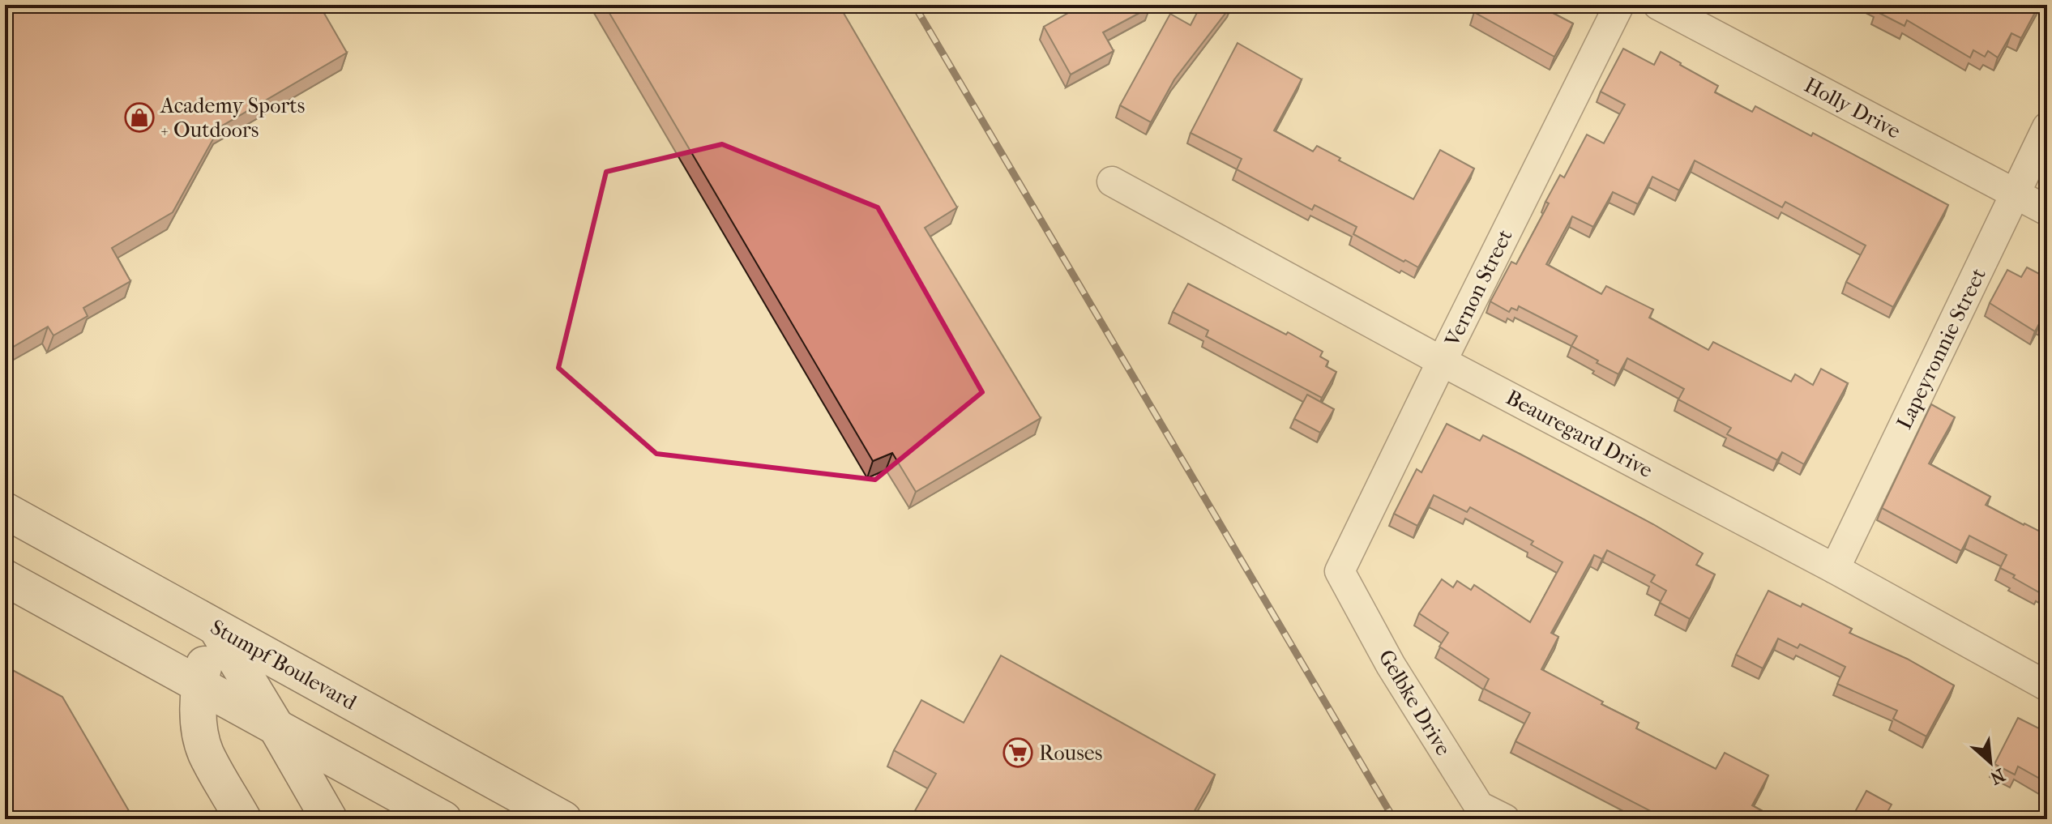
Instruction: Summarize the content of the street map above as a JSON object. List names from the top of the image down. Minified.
{"streets":{"main road":["Stumpf Boulevard"],"street":["Holly Drive","Vernon Street","Lapeyronnie Street","Beauregard Drive","Gelbke Drive"]},"crossings":[["Holly Drive","Lapeyronnie Street"],["Vernon Street","Beauregard Drive"],["Vernon Street","Gelbke Drive"],["Lapeyronnie Street","Beauregard Drive"]],"places":{"shop":["Academy Sports + Outdoors"],"supermarket":["Rouses"]},"north":"bottom right"}
